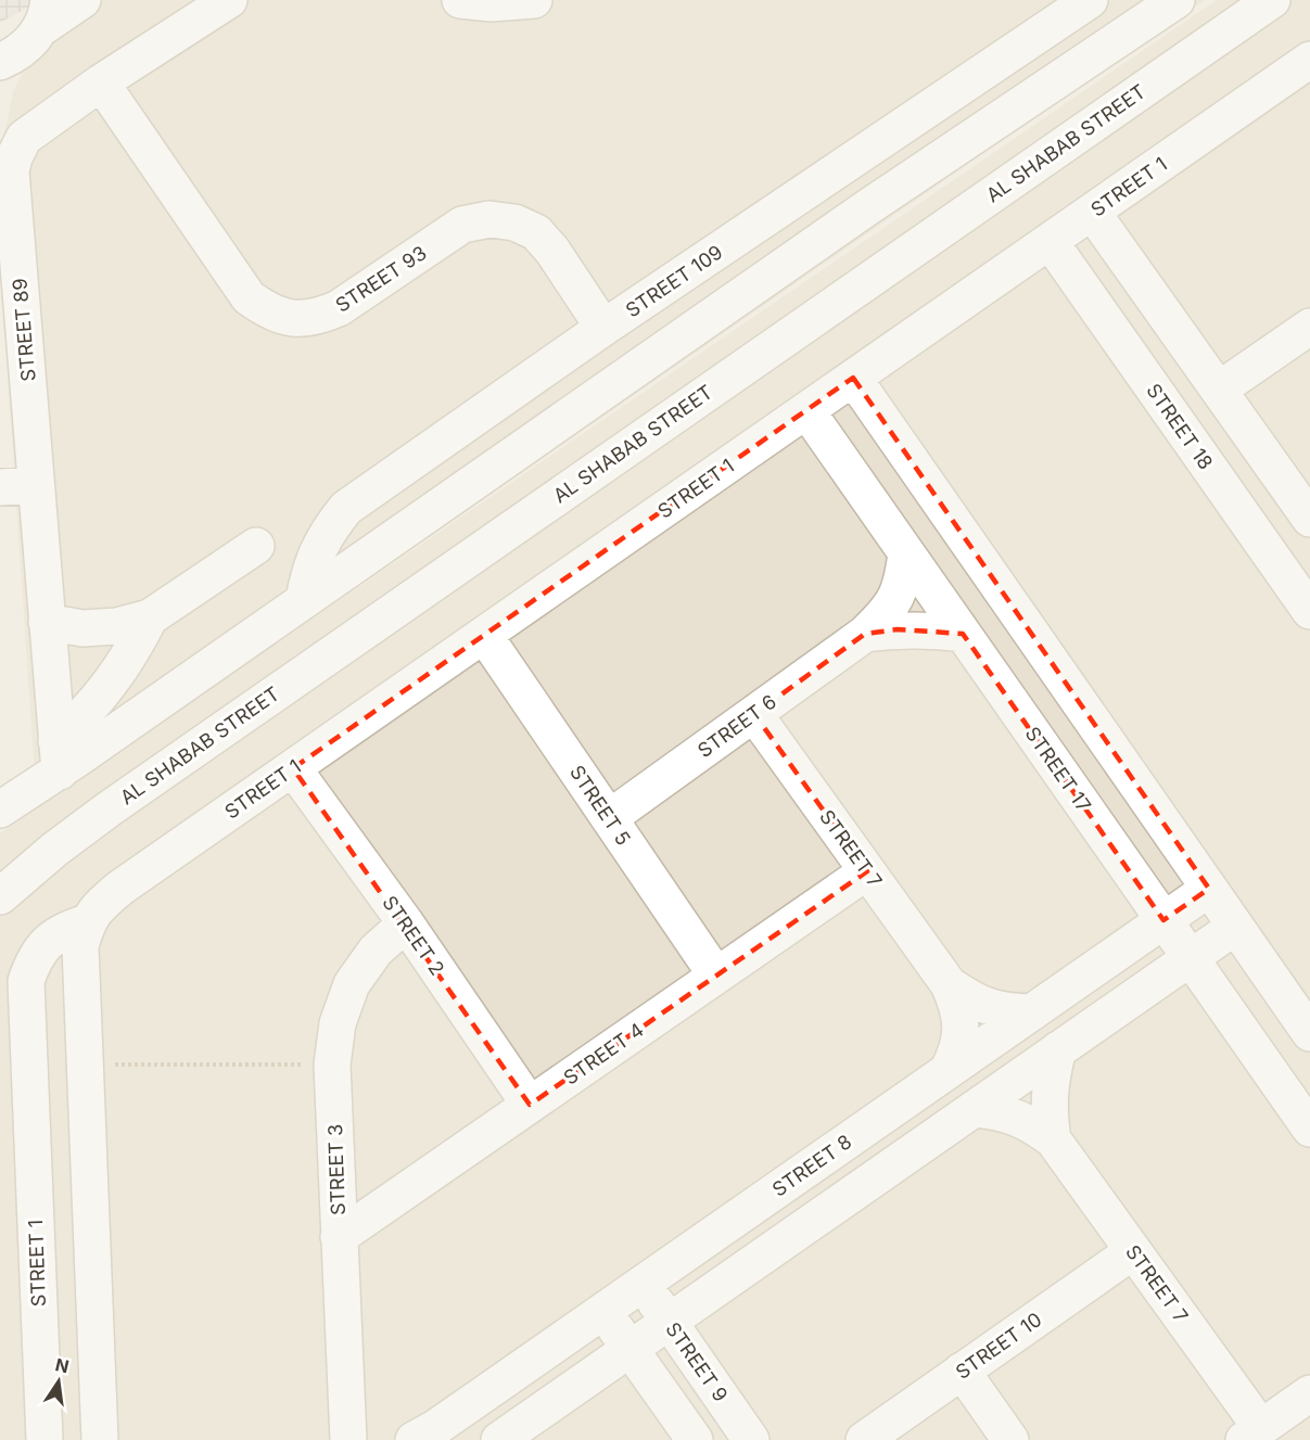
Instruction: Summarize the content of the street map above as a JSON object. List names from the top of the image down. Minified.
{"streets":{"street":["AL SHABAB STREET","STREET 1","STREET 93","STREET 109","STREET 89","STREET 18","STREET 6","STREET 17","STREET 5","STREET 7","STREET 2","STREET 4","STREET 8","STREET 3","STREET 10","STREET 9"]},"crossings":[["STREET 1","STREET 18"],["STREET 1","STREET 17"],["STREET 1","STREET 5"],["STREET 1","STREET 2"],["STREET 93","STREET 109"],["STREET 93","STREET 89"],["STREET 6","STREET 17"],["STREET 6","STREET 5"],["STREET 6","STREET 7"],["STREET 17","STREET 8"],["STREET 5","STREET 4"],["STREET 7","STREET 4"],["STREET 7","STREET 8"],["STREET 7","STREET 10"],["STREET 2","STREET 4"],["STREET 2","STREET 3"],["STREET 4","STREET 3"],["STREET 8","STREET 9"]],"north":"top"}
